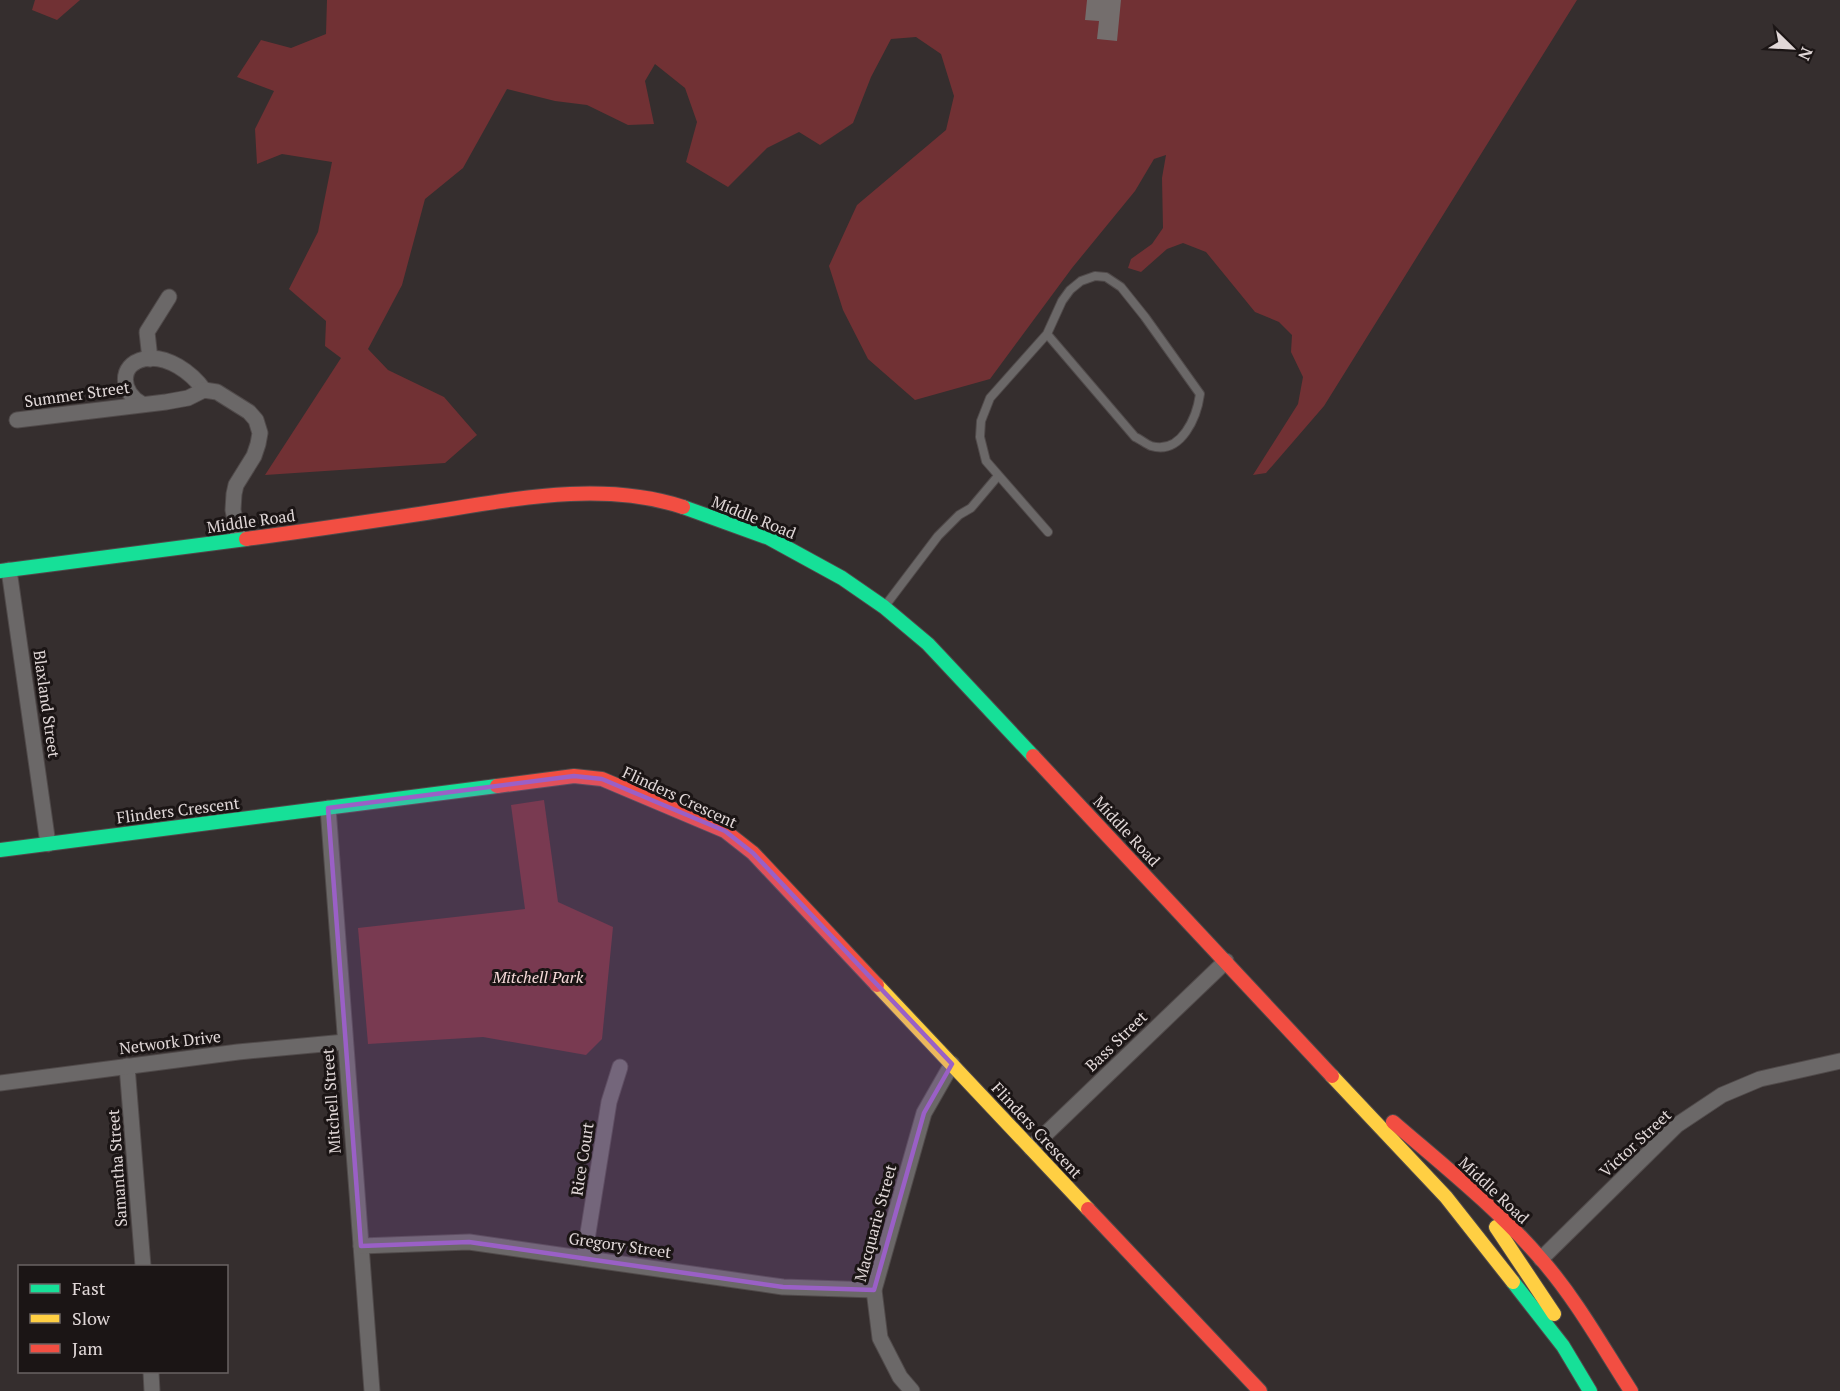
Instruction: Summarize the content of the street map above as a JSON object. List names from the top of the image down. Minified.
{"streets":{"main road":["Middle Road","Flinders Crescent"],"street":["Summer Street","Blaxland Street","Bass Street","Network Drive","Mitchell Street","Victor Street","Rice Court","Samantha Street","Macquarie Street","Gregory Street"]},"crossings":[["Middle Road","Blaxland Street"],["Middle Road","Bass Street"],["Middle Road","Victor Street"],["Blaxland Street","Flinders Crescent"],["Flinders Crescent","Bass Street"],["Flinders Crescent","Mitchell Street"],["Flinders Crescent","Macquarie Street"],["Network Drive","Mitchell Street"],["Network Drive","Samantha Street"],["Mitchell Street","Gregory Street"],["Rice Court","Gregory Street"],["Macquarie Street","Gregory Street"]],"parks":["Mitchell Park"],"legend":["Fast","Slow","Jam"],"north":"bottom right"}
